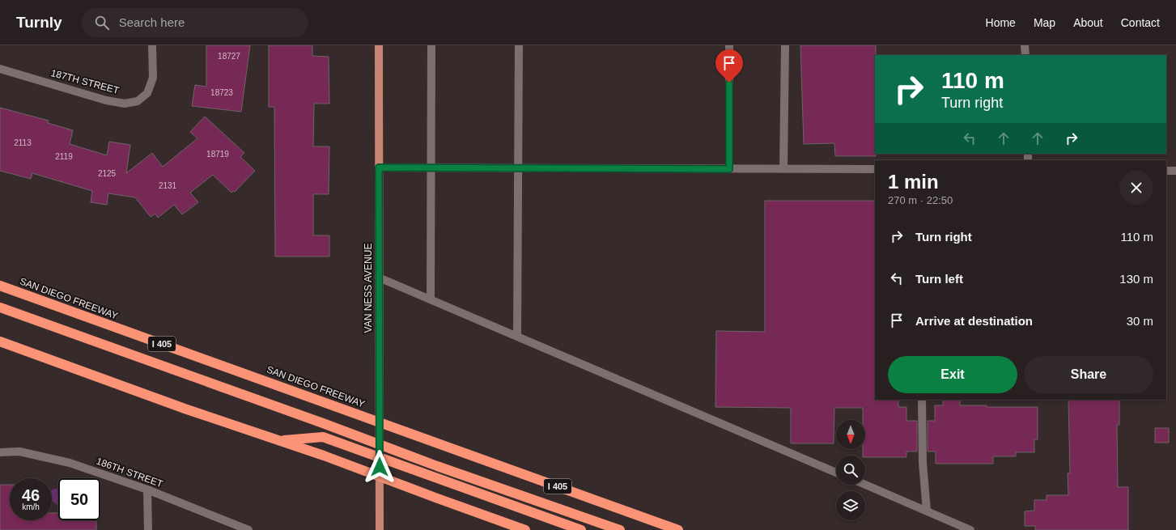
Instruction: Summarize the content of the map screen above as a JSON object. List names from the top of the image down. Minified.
{"streets":{"highway":["SAN DIEGO FREEWAY","I 405"],"main road":["VAN NESS AVENUE"],"street":["187TH STREET","186TH STREET"]},"house_numbers":["18727","18723","2113","18719","2119","2125","2131"],"north":"bottom","page":{"header":"Turnly","search":"Search here","nav":["Home","Map","About","Contact"],"turn":["110 m","Turn right"],"heading":["1 min","270 m · 22:50"],"list":[{"name":"Turn right","value":"110 m"},{"name":"Turn left","value":"130 m"},{"name":"Arrive at destination","value":"30 m"}],"buttons":["Exit","Share"],"speed":"46 km/h","limit":"50"}}
